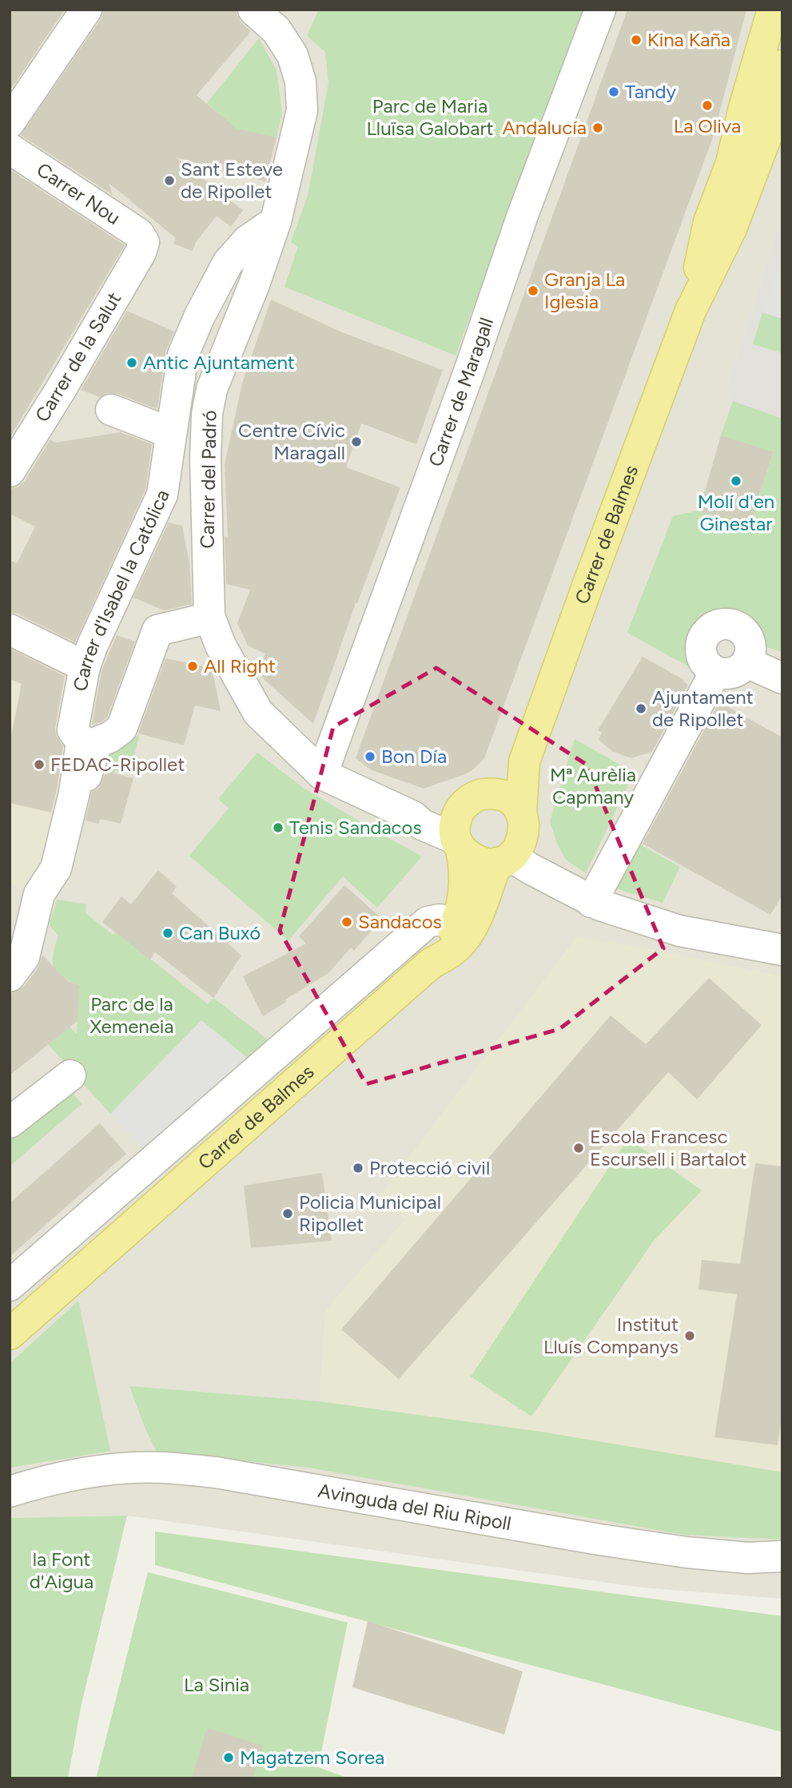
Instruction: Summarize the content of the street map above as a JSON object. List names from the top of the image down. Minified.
{"streets":{"main road":["Carrer de Balmes"],"street":["Carrer Nou","Carrer de la Salut","Carrer de Maragall","Carrer del Padró","Carrer d'Isabel la Católica","Avinguda del Riu Ripoll"]},"crossings":[["Carrer Nou","Carrer de la Salut"],["Carrer de Maragall","Carrer del Padró"],["Carrer del Padró","Carrer de Balmes"],["Carrer del Padró","Carrer d'Isabel la Católica"]],"parks":["Parc de Maria Lluïsa Galobart","Mª Aurèlia Capmany","Parc de la Xemeneia","la Font d'Aigua","La Sinia"],"places":["Kina Kaña","Tandy","La Oliva","Andalucía","Sant Esteve de Ripollet","Granja La Iglesia","Antic Ajuntament","Centre Cívic Maragall","Molí d'en Ginestar","All Right","Ajuntament de Ripollet","Bon Día","FEDAC-Ripollet","Tenis Sandacos","Sandacos","Can Buxó","Escola Francesc Escursell i Bartalot","Protecció civil","Policia Municipal Ripollet","Institut Lluís Companys","Magatzem Sorea"]}
